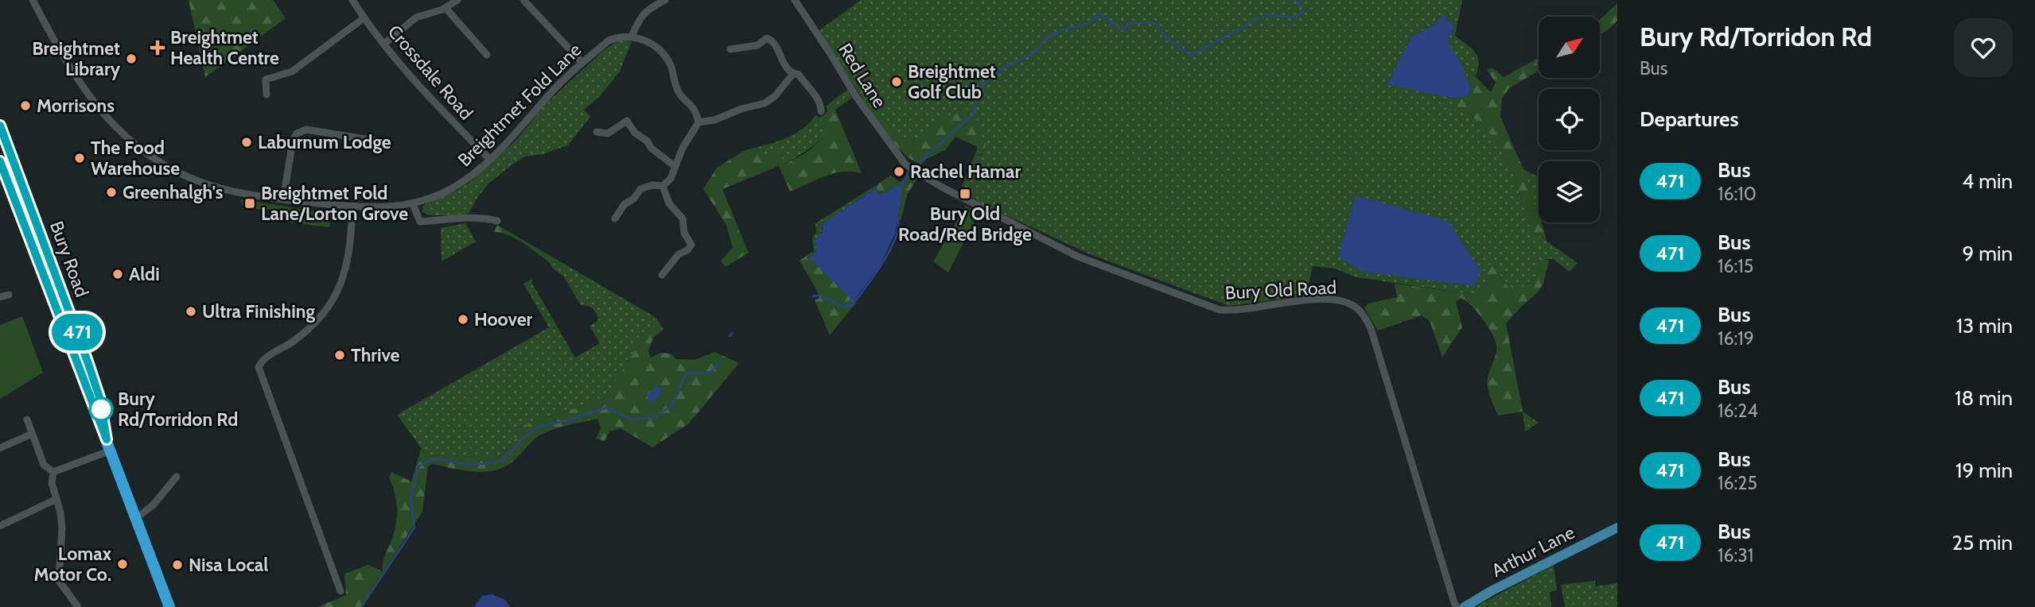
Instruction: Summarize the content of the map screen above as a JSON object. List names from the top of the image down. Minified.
{"streets":{"highway":["Bury Road"],"main road":["Arthur Lane"],"street":["Crossdale Road","Red Lane","Breightmet Fold Lane","Bury Old Road"]},"crossings":[["Crossdale Road","Breightmet Fold Lane"],["Red Lane","Bury Old Road"]],"places":{"health":["Breightmet Health Centre"],"other":["Breightmet Library","Breightmet Golf Club","Morrisons","Laburnum Lodge","The Food Warehouse","Rachel Hamar","Greenhalgh's","Aldi","Ultra Finishing","Hoover","Thrive","Bury Rd/Torridon Rd","Lomax Motor Co.","Nisa Local"],"transit":["Bury Old Road/Red Bridge","Breightmet Fold Lane/Lorton Grove"]},"lines":["bus line 471"],"north":"top right","page":{"on_map":"471","heading":[["Bury Rd/Torridon Rd","Bus"],"Departures"],"list":[{"mark":"471","name":"Bus","note":"16:10","value":"4 min"},{"mark":"471","name":"Bus","note":"16:15","value":"9 min"},{"mark":"471","name":"Bus","note":"16:19","value":"13 min"},{"mark":"471","name":"Bus","note":"16:24","value":"18 min"},{"mark":"471","name":"Bus","note":"16:25","value":"19 min"},{"mark":"471","name":"Bus","note":"16:31","value":"25 min"}]}}
